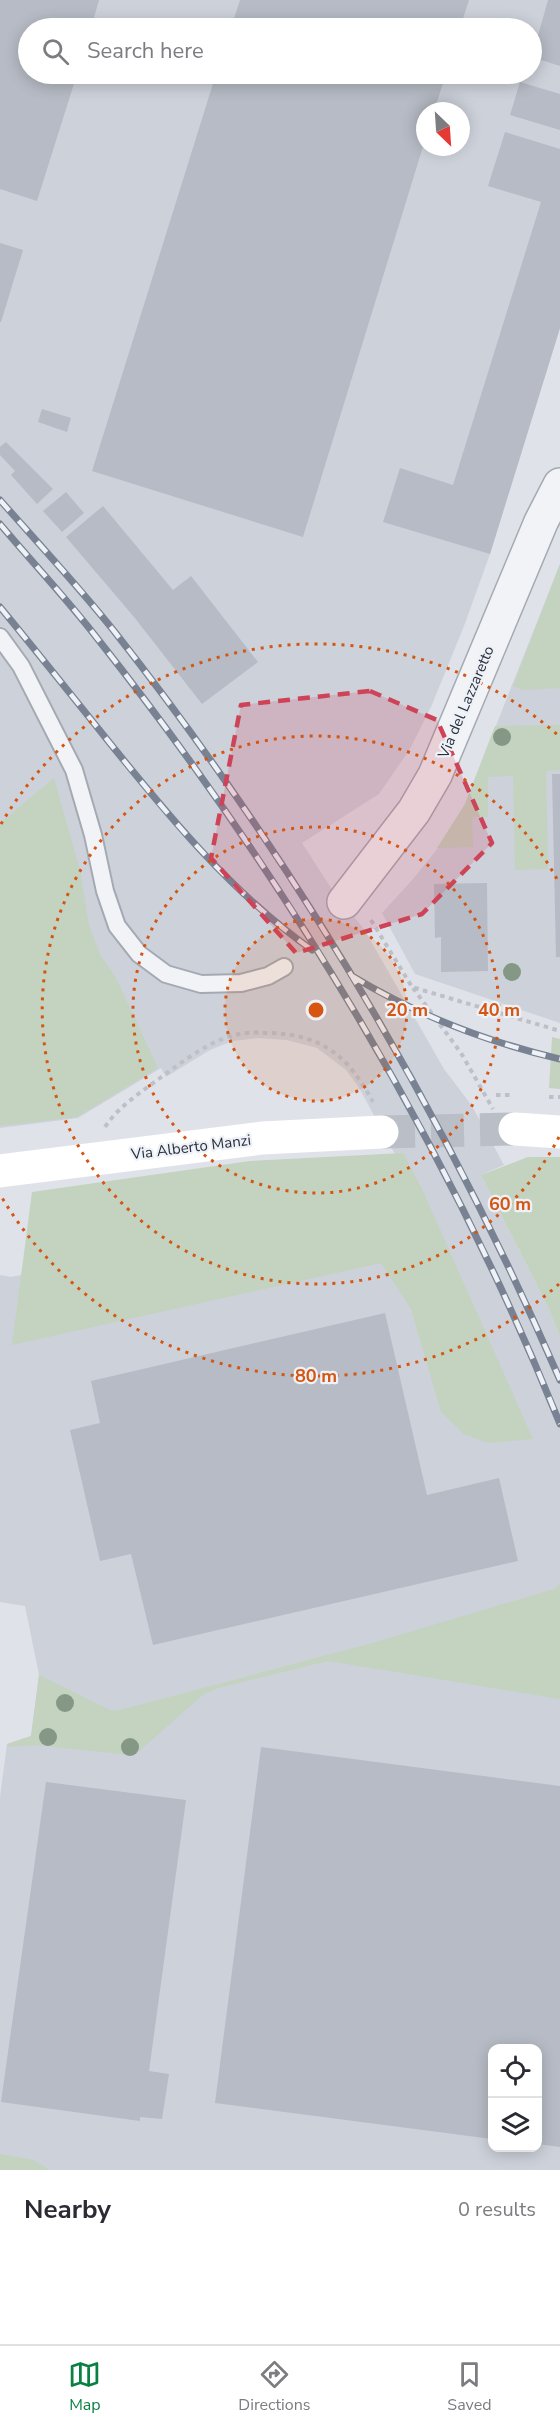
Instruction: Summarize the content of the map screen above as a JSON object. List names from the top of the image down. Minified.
{"streets":{"main road":["Via Alberto Manzi"],"street":["Via del Lazzaretto"]},"north":"bottom right","page":{"search":"Search here","heading":["Nearby","0 results"],"nav":["Map","Directions","Saved"]},"rings":["20 m","40 m","60 m","80 m"]}
